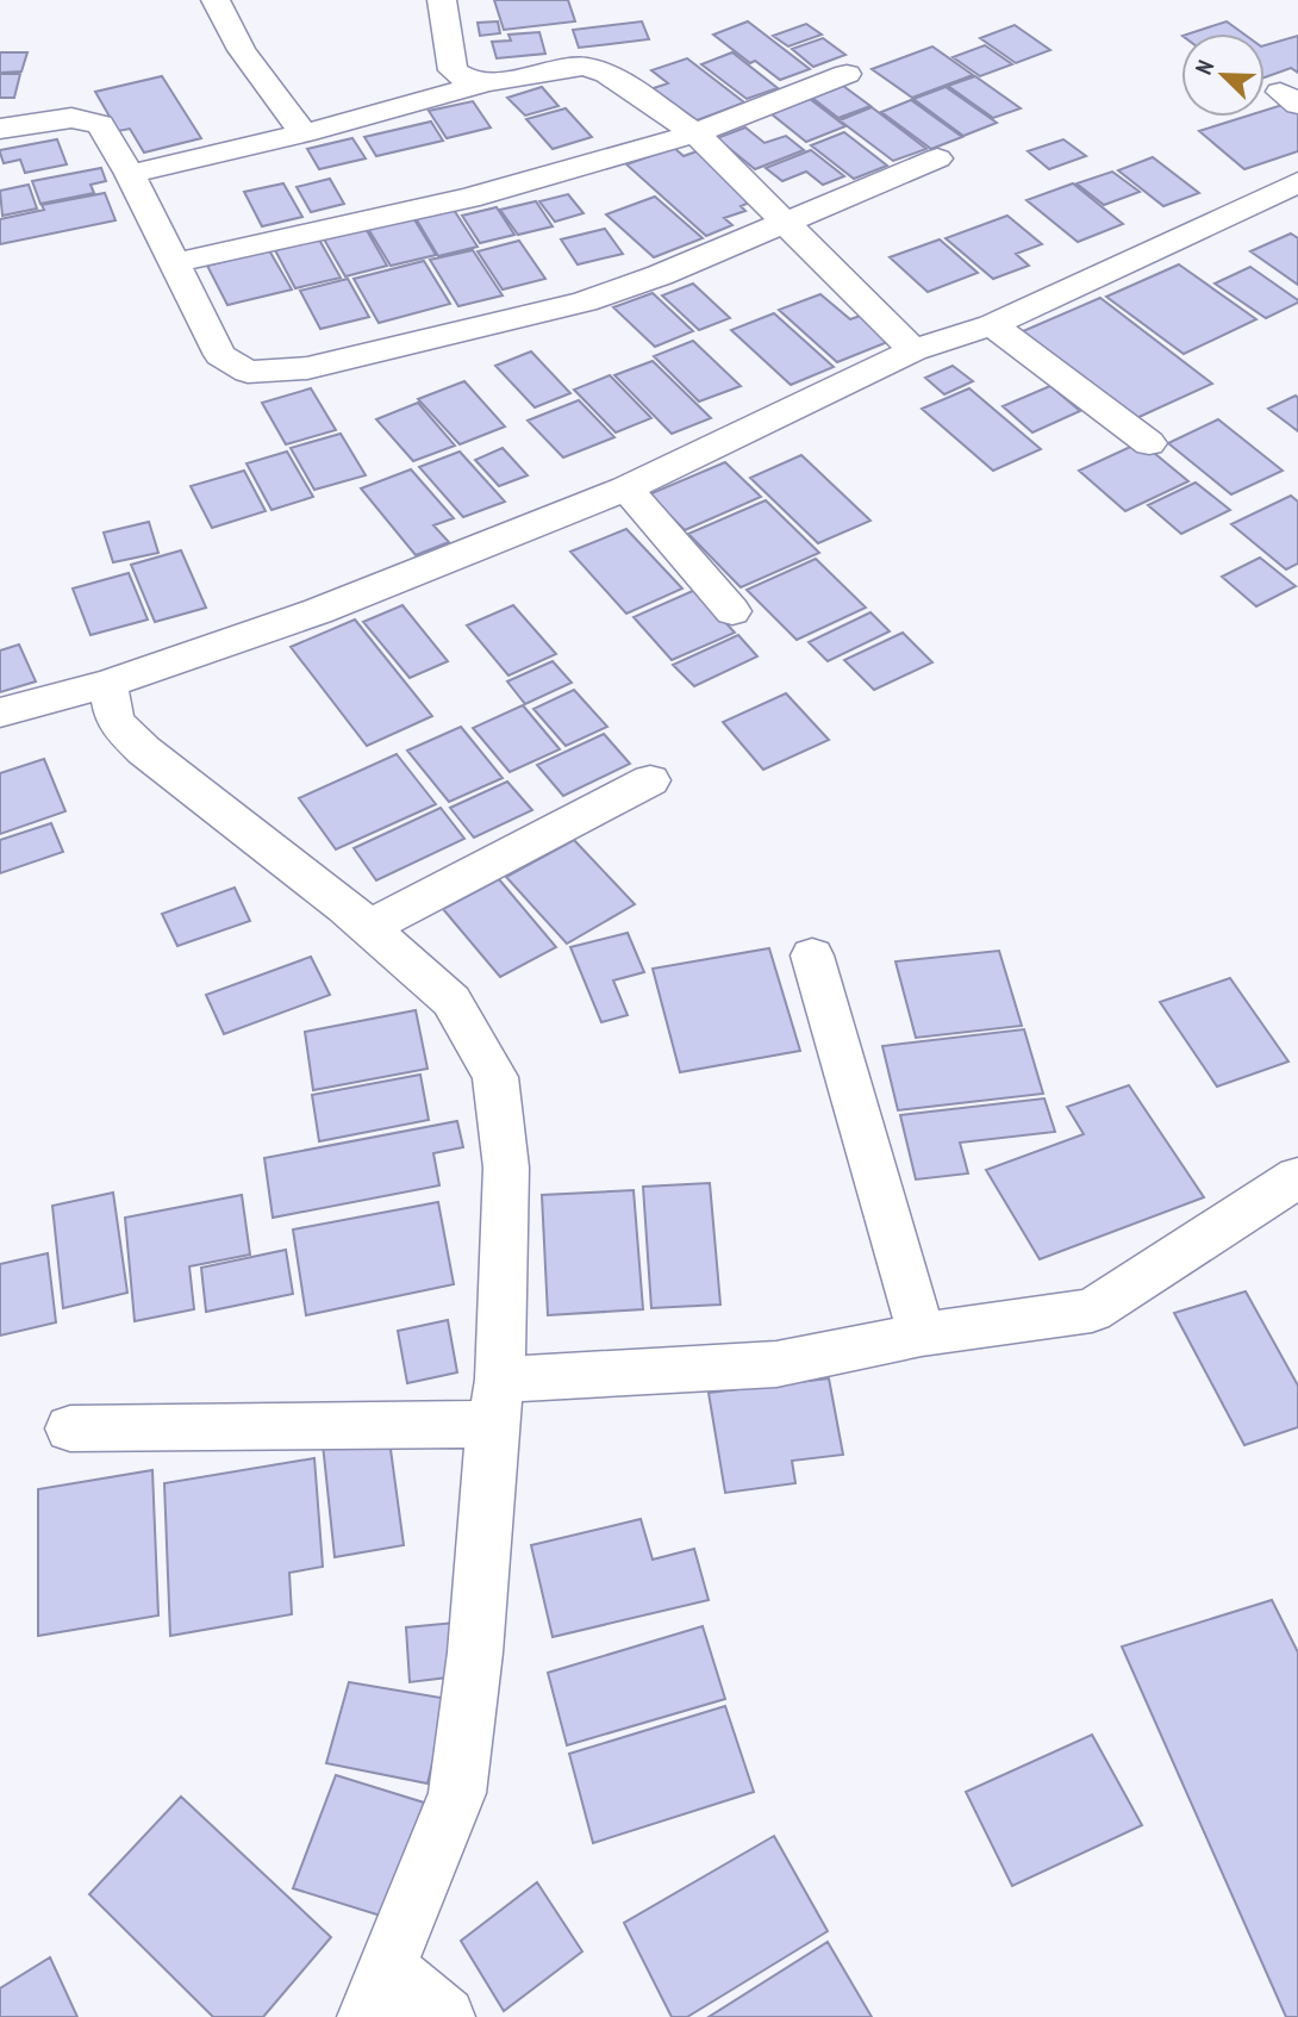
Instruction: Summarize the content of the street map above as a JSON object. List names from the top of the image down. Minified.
{"north":"top left"}
